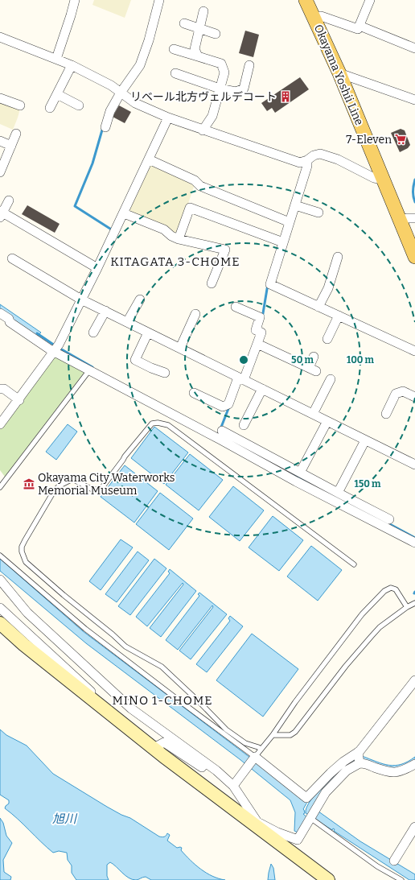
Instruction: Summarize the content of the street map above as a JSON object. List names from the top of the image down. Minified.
{"streets":{"main road":["Okayama Yoshii Line"]},"districts":["KITAGATA 3-CHOME","MINO 1-CHOME"],"water":["旭川"],"places":{"building":["リベール北方ヴェルデコート"],"supermarket":["7-Eleven"],"museum":["Okayama City Waterworks Memorial Museum"]},"rings":["50 m","100 m","150 m"]}
